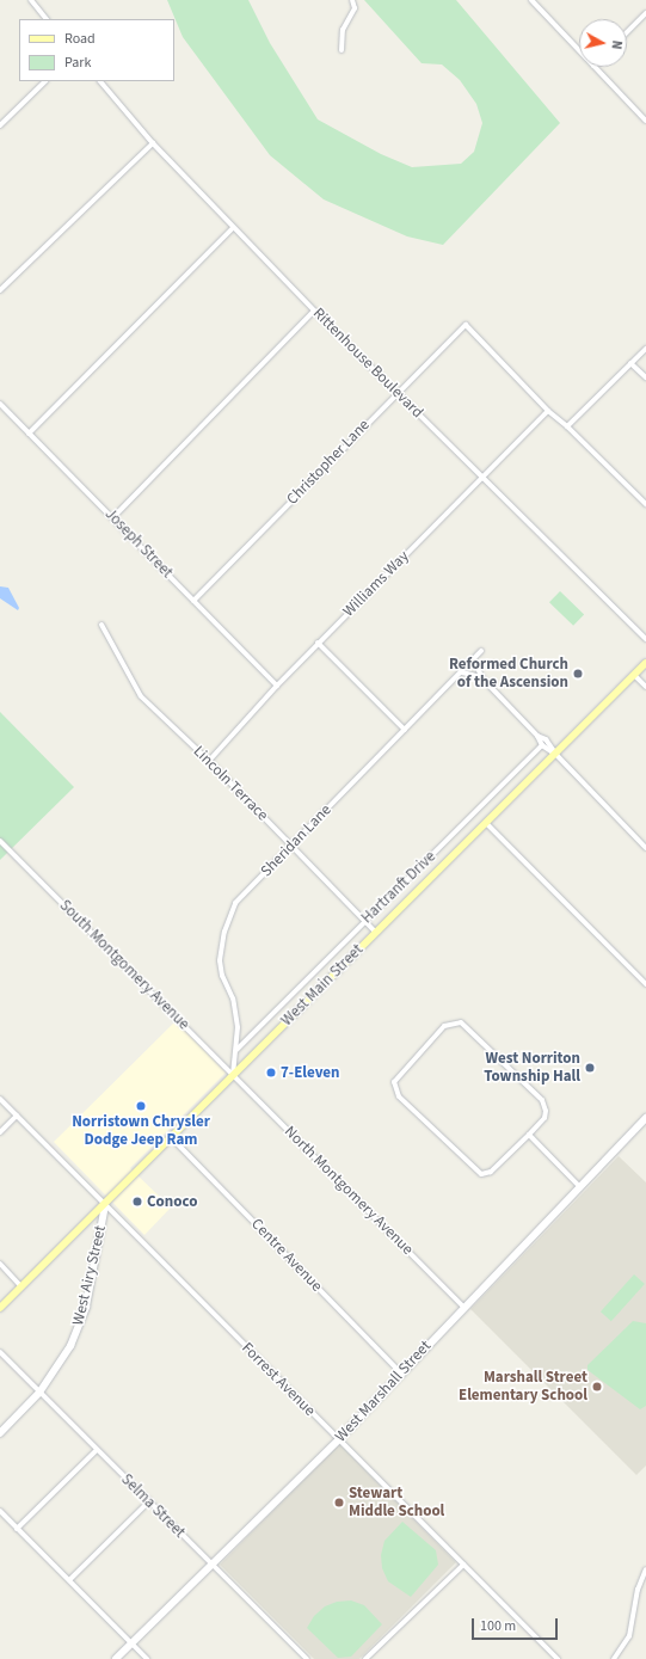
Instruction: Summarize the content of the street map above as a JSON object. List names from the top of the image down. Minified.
{"streets":{"main road":["West Main Street"],"street":["Rittenhouse Boulevard","Christopher Lane","Joseph Street","Williams Way","Lincoln Terrace","Sheridan Lane","Hartranft Drive","South Montgomery Avenue","North Montgomery Avenue","Centre Avenue","West Airy Street","Forrest Avenue","West Marshall Street","Selma Street"]},"crossings":[["Rittenhouse Boulevard","Christopher Lane"],["Rittenhouse Boulevard","Williams Way"],["Christopher Lane","Joseph Street"],["Christopher Lane","Williams Way"],["Joseph Street","Williams Way"],["Williams Way","Lincoln Terrace"],["Lincoln Terrace","Sheridan Lane"],["Lincoln Terrace","Hartranft Drive"],["Lincoln Terrace","West Main Street"],["Sheridan Lane","Hartranft Drive"],["Sheridan Lane","South Montgomery Avenue"],["Sheridan Lane","West Main Street"],["Sheridan Lane","North Montgomery Avenue"],["South Montgomery Avenue","West Main Street"],["South Montgomery Avenue","North Montgomery Avenue"],["West Main Street","North Montgomery Avenue"],["West Main Street","Centre Avenue"],["West Main Street","West Airy Street"],["West Main Street","Forrest Avenue"],["North Montgomery Avenue","West Marshall Street"],["Centre Avenue","West Marshall Street"],["West Airy Street","Forrest Avenue"],["West Airy Street","Selma Street"],["Forrest Avenue","West Marshall Street"],["West Marshall Street","Selma Street"]],"places":["Reformed Church of the Ascension","West Norriton Township Hall","7-Eleven","Norristown Chrysler Dodge Jeep Ram","Conoco","Marshall Street Elementary School","Stewart Middle School"],"legend":["Road","Park"],"scale_bar":"100 m","north":"right"}
